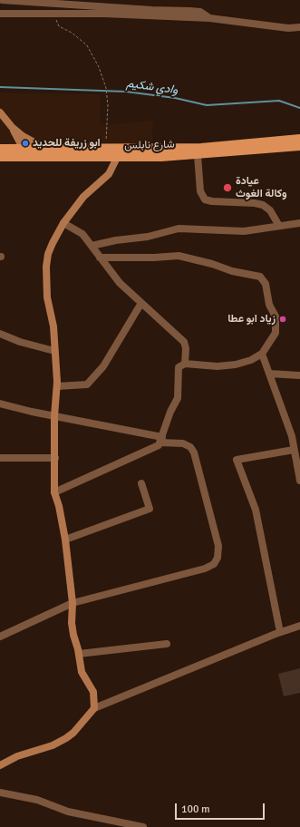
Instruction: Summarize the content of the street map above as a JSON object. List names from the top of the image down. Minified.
{"streets":{"main road":["شارع نابلس"]},"water":["وادي شكيم"],"places":["ابو زريفة للحديد","عيادة وكالة الغوث","زياد ابو عطا"],"scale_bar":"100 m"}
